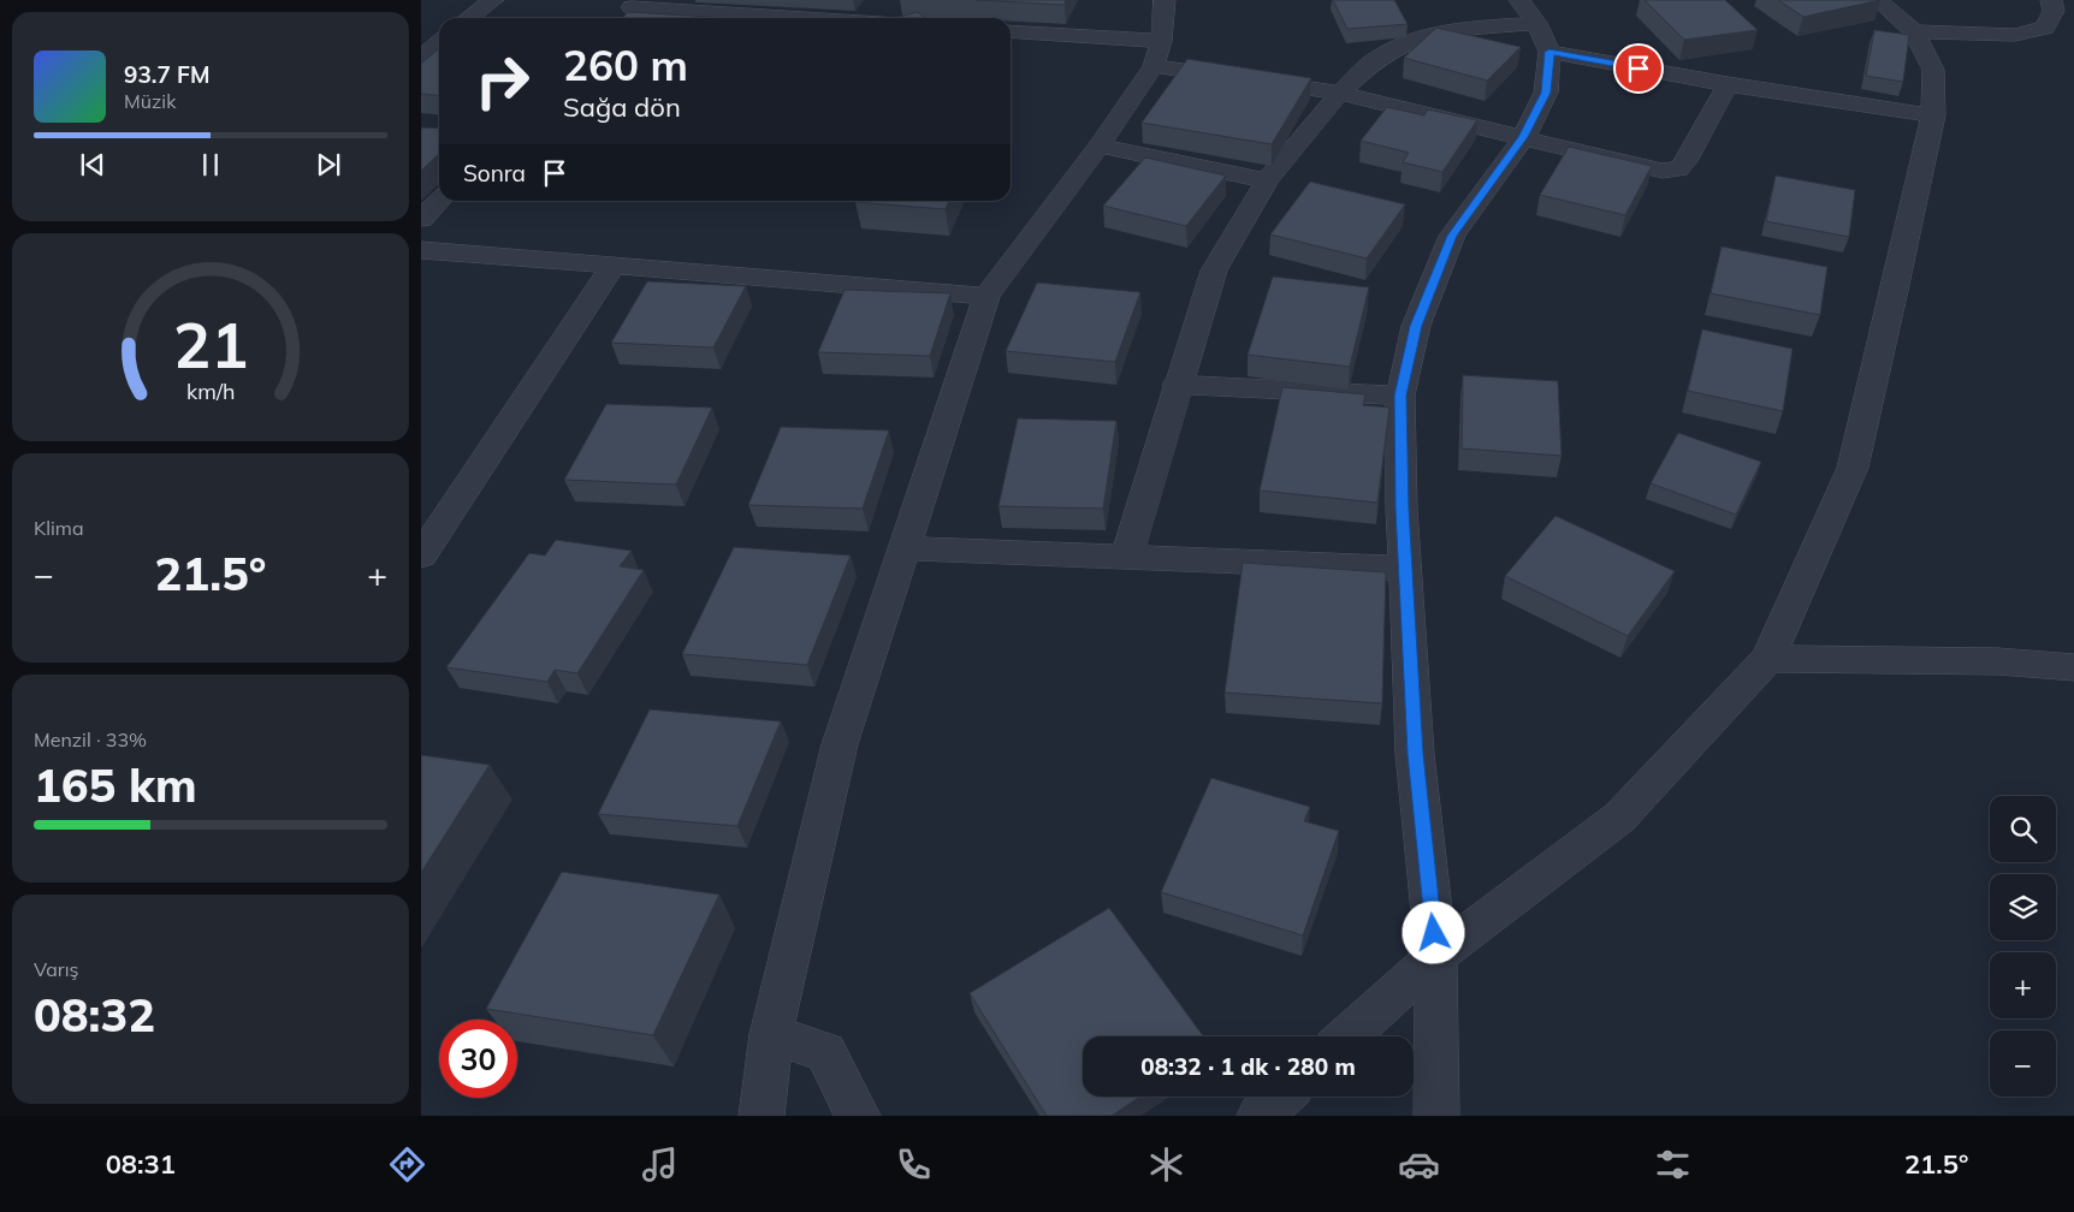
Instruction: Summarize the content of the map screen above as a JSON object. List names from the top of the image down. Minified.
{"page":{"turn":["260 m","Sağa dön"],"song":["93.7 FM","Müzik"],"then":"Sonra","tile":["Klima",["Menzil · 33%","165 km"],["Varış","08:32"]],"heat":["−","21.5°","+"],"map_buttons":["+","−"],"limit":"30","trip":"08:32 · 1 dk · 280 m","tabs":["08:31","21.5°"],"gauge":["21","km/h"]}}
